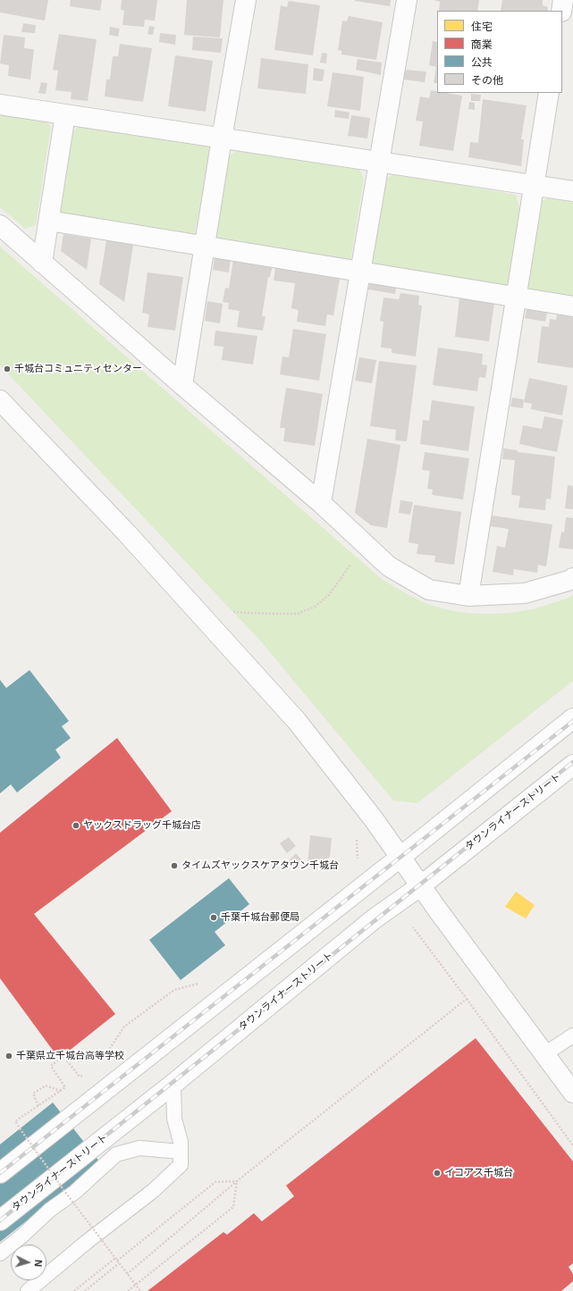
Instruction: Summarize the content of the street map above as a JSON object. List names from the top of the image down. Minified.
{"streets":{"street":["タウンライナーストリート"]},"places":["千城台コミュニティセンター","ヤックスドラッグ千城台店","タイムズヤックスケアタウン千城台","千葉千城台郵便局","千葉県立千城台高等学校","イコアス千城台"],"legend":["住宅","商業","公共","その他"],"north":"right"}
